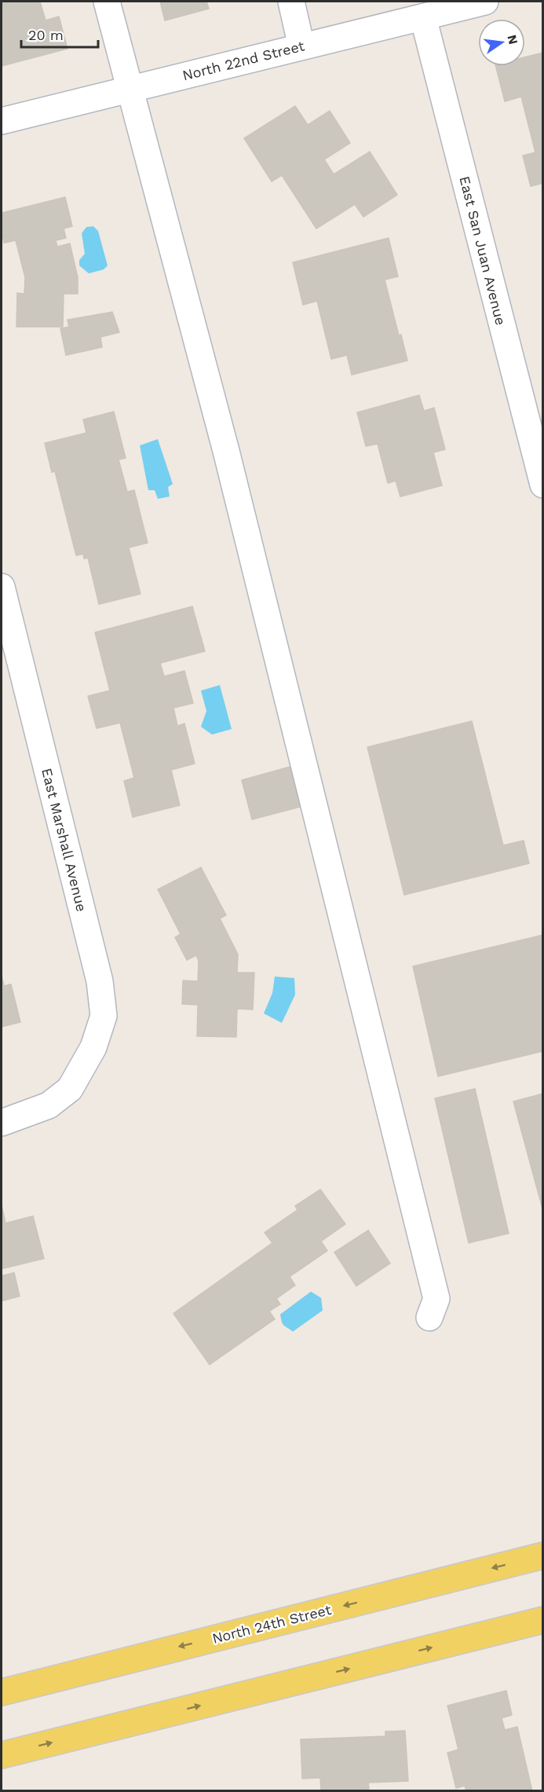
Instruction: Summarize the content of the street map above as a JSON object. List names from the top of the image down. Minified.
{"streets":{"main road":["North 24th Street"],"street":["North 22nd Street","East San Juan Avenue","East Marshall Avenue"]},"crossings":[["North 22nd Street","East San Juan Avenue"]],"scale_bar":"20 m","north":"right"}
